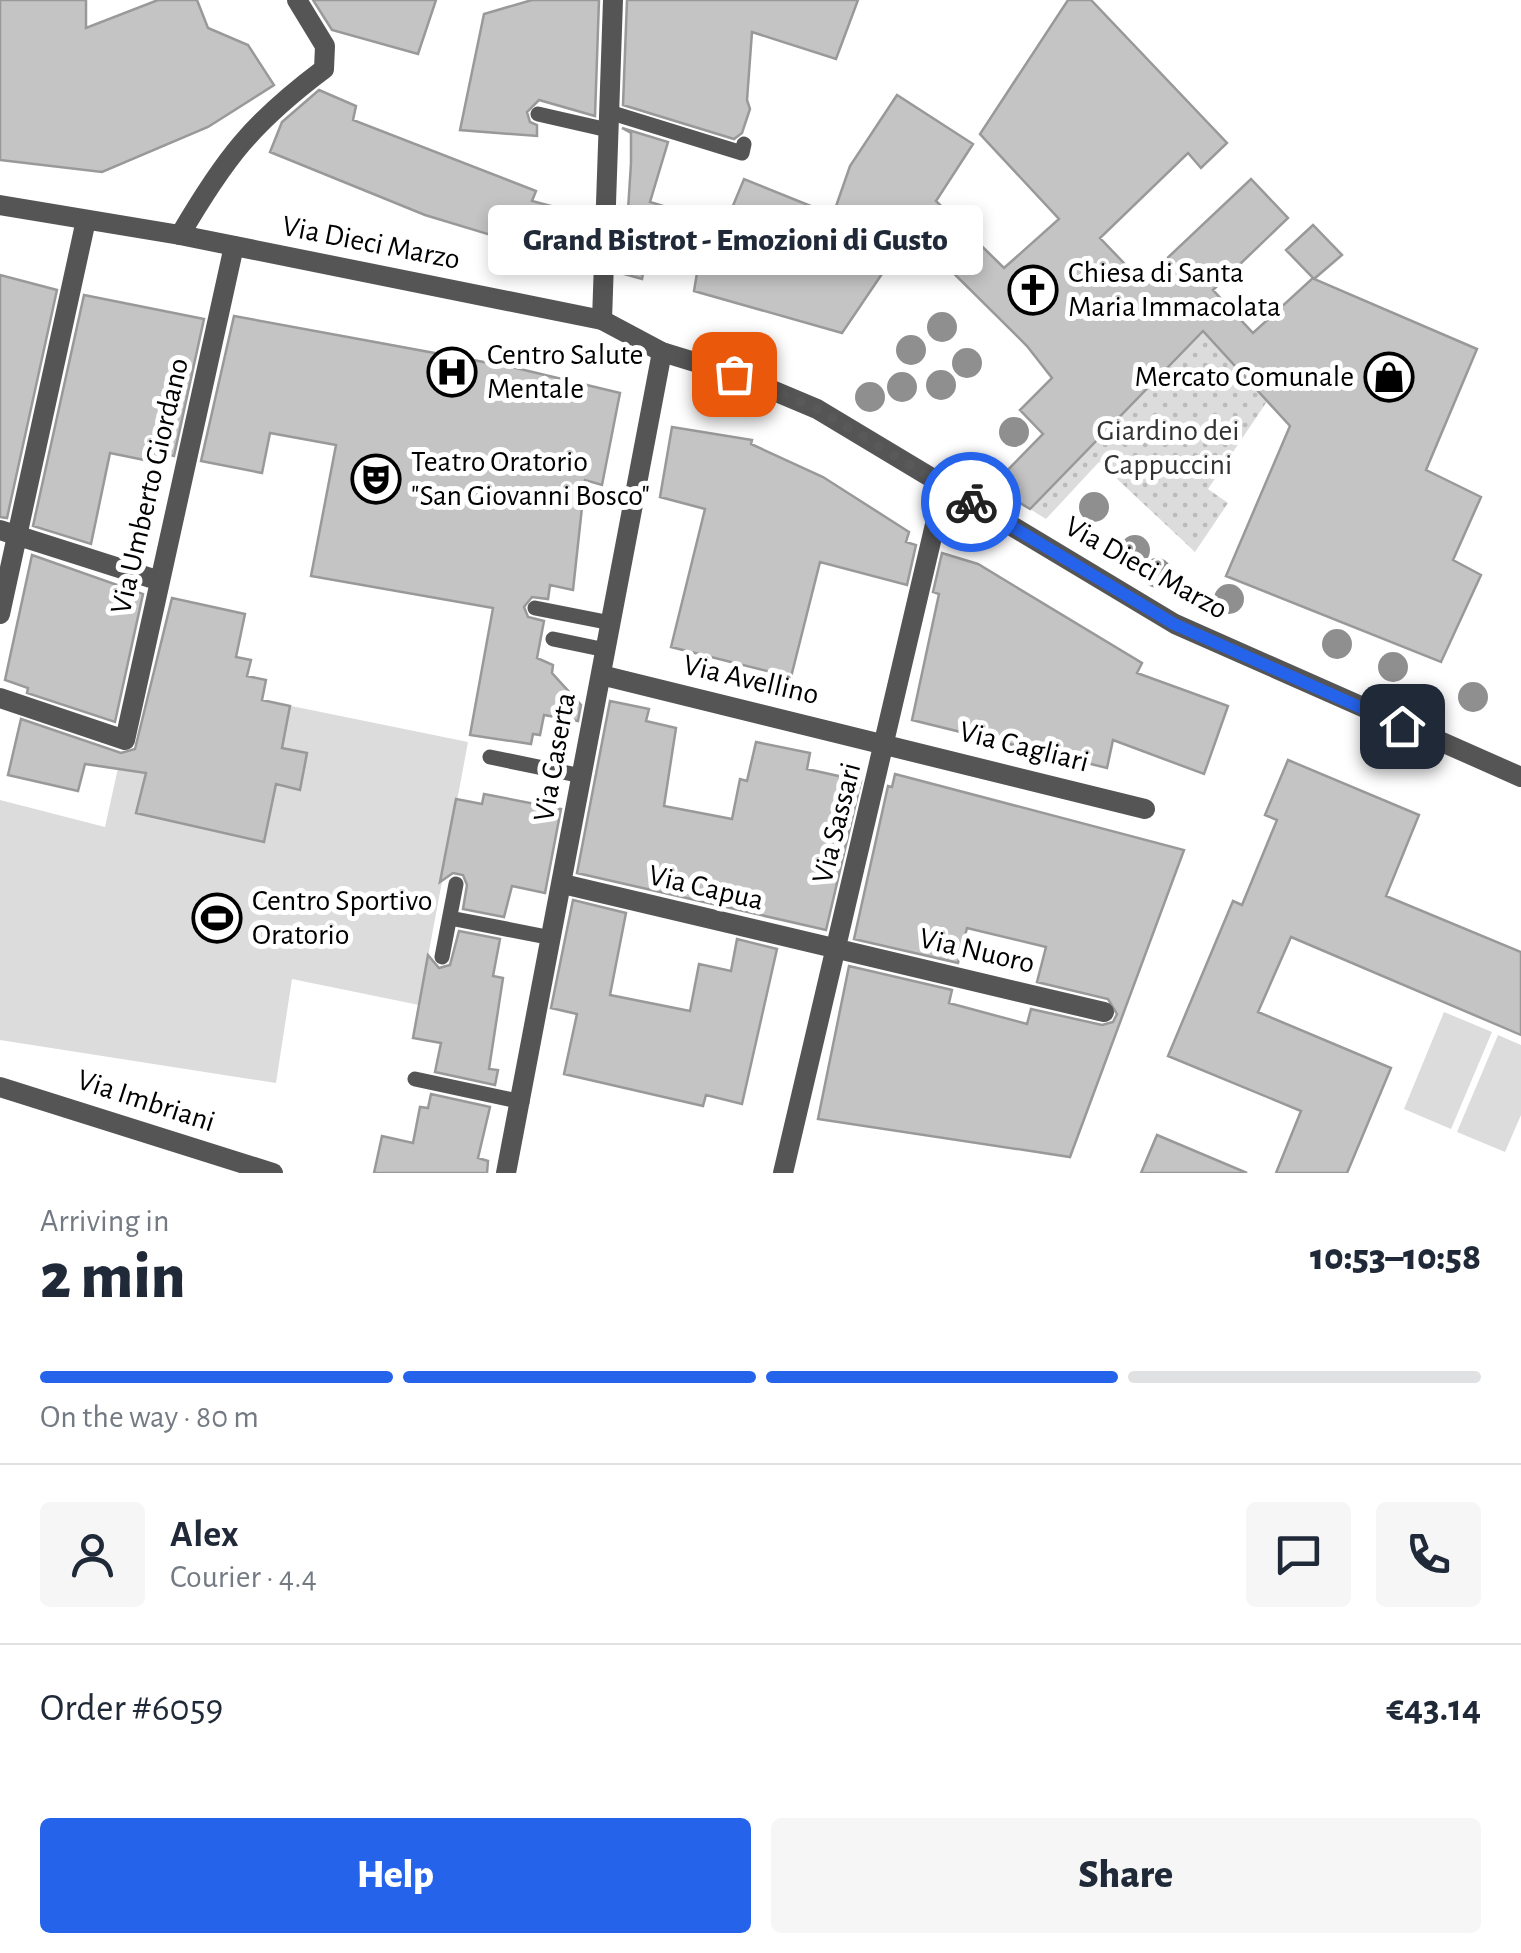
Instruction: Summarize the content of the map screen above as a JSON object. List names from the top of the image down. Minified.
{"streets":{"street":["Via Dieci Marzo","Via Umberto Giordano","Via Avellino","Via Cagliari","Via Caserta","Via Sassari","Via Capua","Via Nuoro","Via Imbriani"]},"crossings":[["Via Dieci Marzo","Via Umberto Giordano"],["Via Dieci Marzo","Via Caserta"],["Via Dieci Marzo","Via Sassari"],["Via Avellino","Via Cagliari"],["Via Avellino","Via Caserta"],["Via Avellino","Via Sassari"],["Via Cagliari","Via Sassari"],["Via Caserta","Via Capua"],["Via Sassari","Via Capua"],["Via Sassari","Via Nuoro"],["Via Capua","Via Nuoro"]],"parks":["Giardino dei Cappuccini"],"places":{"church":["Chiesa di Santa Maria Immacolata"],"hospital":["Centro Salute Mentale"],"other":["Grand Bistrot - Emozioni di Gusto"],"shop":["Mercato Comunale"],"theatre":["Teatro Oratorio \"San Giovanni Bosco\""],"sports":["Centro Sportivo Oratorio"]},"page":{"bubble":"Grand Bistrot - Emozioni di Gusto","heading":["2 min","Arriving in","10:53–10:58"],"panel":["Alex","Courier · 4.4","Order #6059","€43.14"],"bar":"On the way · 80 m","buttons":["Help","Share"]}}
